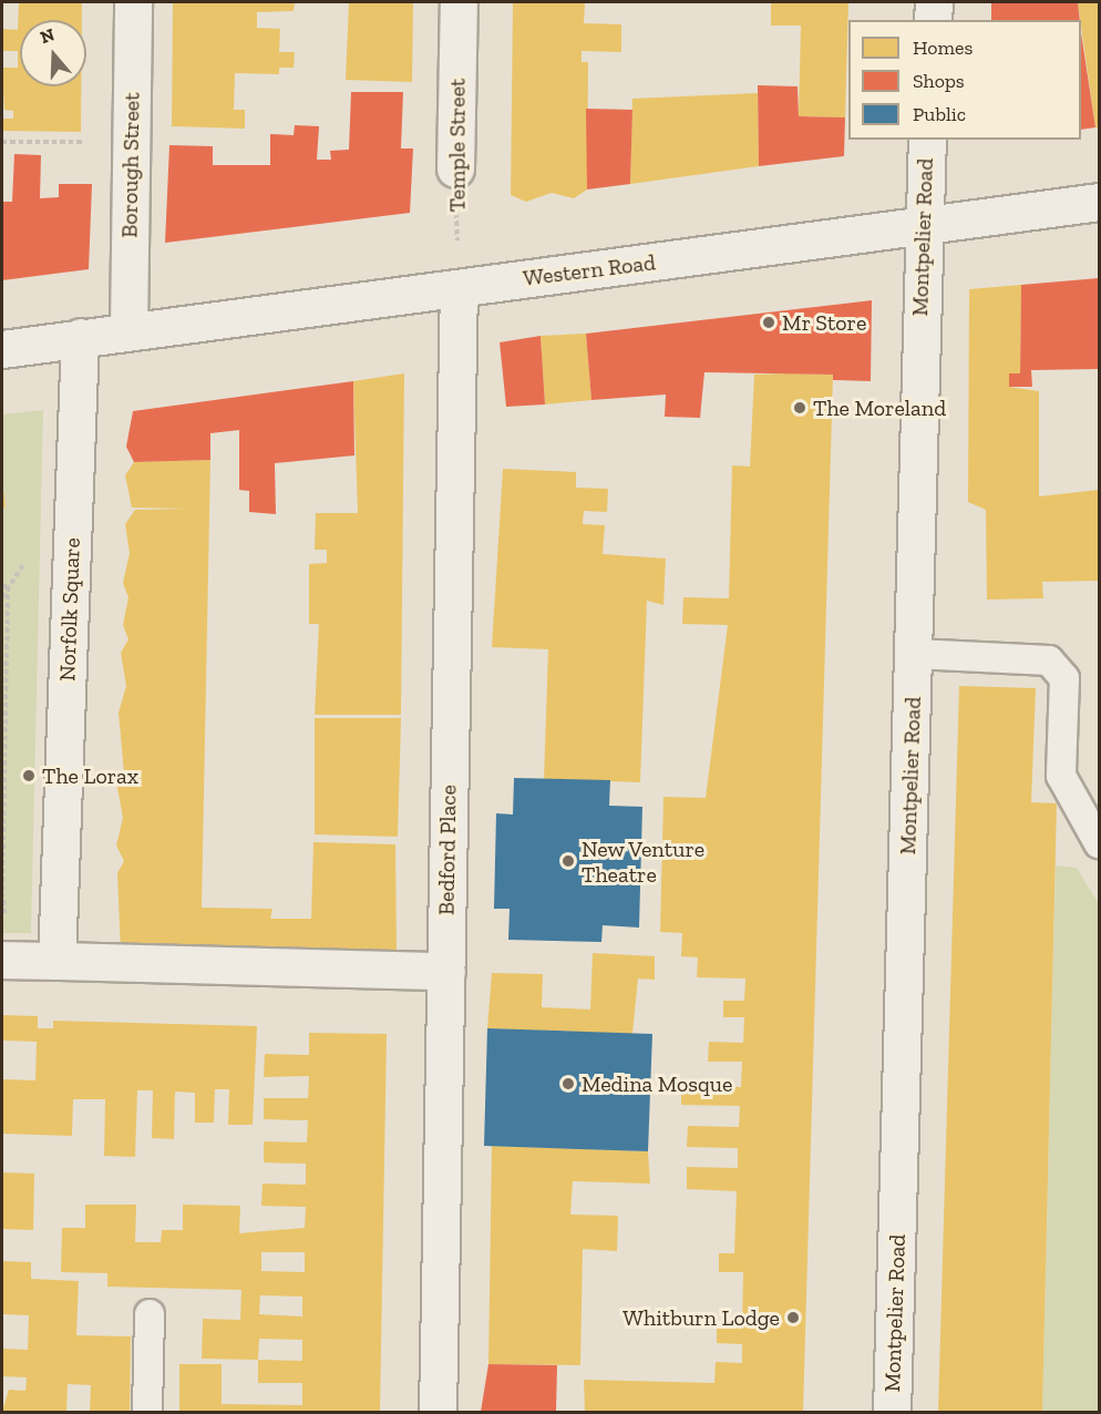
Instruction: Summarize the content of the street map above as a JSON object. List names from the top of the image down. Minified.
{"streets":{"street":["Temple Street","Borough Street","Montpelier Road","Western Road","Norfolk Square","Bedford Place"]},"crossings":[["Temple Street","Western Road"],["Temple Street","Bedford Place"],["Borough Street","Western Road"],["Montpelier Road","Western Road"],["Western Road","Norfolk Square"],["Western Road","Bedford Place"]],"places":["Mr Store","The Moreland","The Lorax","New Venture Theatre","Medina Mosque","Whitburn Lodge"],"legend":["Homes","Shops","Public"],"north":"top"}
